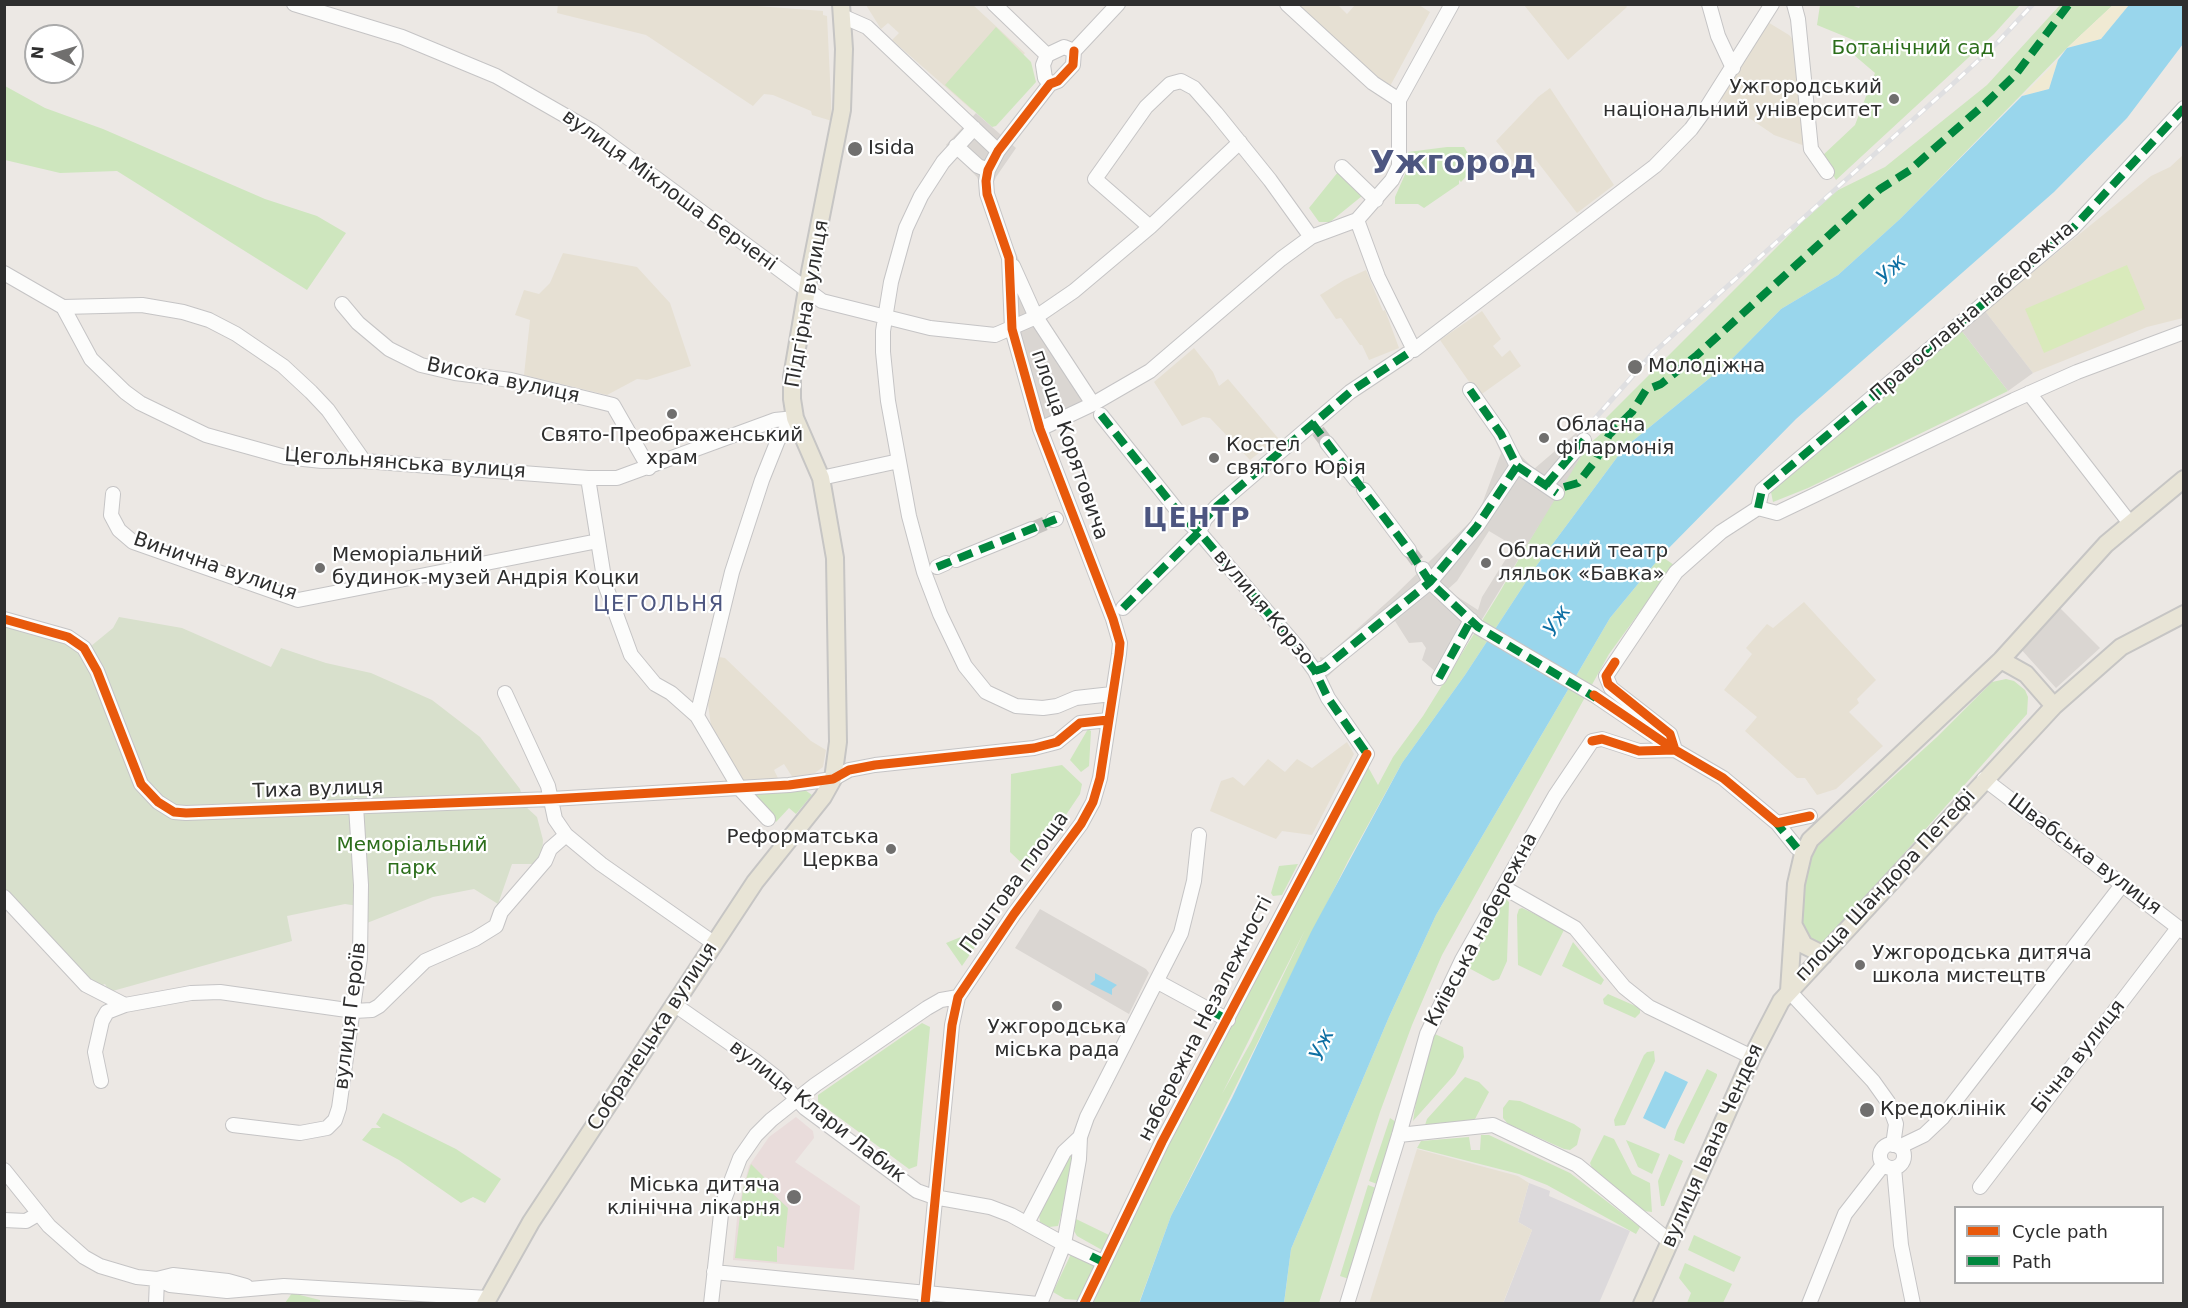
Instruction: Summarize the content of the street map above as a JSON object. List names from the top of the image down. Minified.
{"streets":{"main road":["Підгірна вулиця","площа Шандора Петефі","Собранецька вулиця","вулиця Івана Чендея"],"street":["вулиця Міклоша Берчені","Православна набережна","Висока вулиця","площа Корятовича","Цегольнянська вулиця","Винична вулиця","вулиця Корзо","Тиха вулиця","Швабська вулиця","Поштова площа","Київська набережна","вулиця Героїв","набережна Незалежності","Бічна вулиця","вулиця Клари Лабик"]},"crossings":[["вулиця Міклоша Берчені","Підгірна вулиця"],["вулиця Міклоша Берчені","площа Корятовича"],["Підгірна вулиця","Цегольнянська вулиця"],["Підгірна вулиця","Тиха вулиця"],["Підгірна вулиця","Собранецька вулиця"],["Висока вулиця","Цегольнянська вулиця"],["площа Корятовича","вулиця Корзо"],["площа Корятовича","Тиха вулиця"],["площа Корятовича","Поштова площа"],["вулиця Корзо","набережна Незалежності"],["Тиха вулиця","Поштова площа"],["Тиха вулиця","вулиця Героїв"],["Тиха вулиця","Собранецька вулиця"],["Швабська вулиця","площа Шандора Петефі"],["Швабська вулиця","Бічна вулиця"],["площа Шандора Петефі","вулиця Івана Чендея"],["набережна Незалежності","вулиця Клари Лабик"],["Собранецька вулиця","вулиця Клари Лабик"]],"districts":["Ужгород","ЦЕНТР","ЦЕГОЛЬНЯ"],"water":["Уж"],"parks":["Ботанічний сад","Меморіальний парк"],"places":["Ужгородський національний університет","Isida","Молодіжна","Свято-Преображенський храм","Обласна філармонія","Костел святого Юрія","Обласний театр ляльок «Бавка»","Меморіальний будинок-музей Андрія Коцки","Реформатська Церква","Ужгородська дитяча школа мистецтв","Ужгородська міська рада","Кредоклінік","Міська дитяча клінічна лікарня"],"legend":["Cycle path","Path"],"north":"left"}
